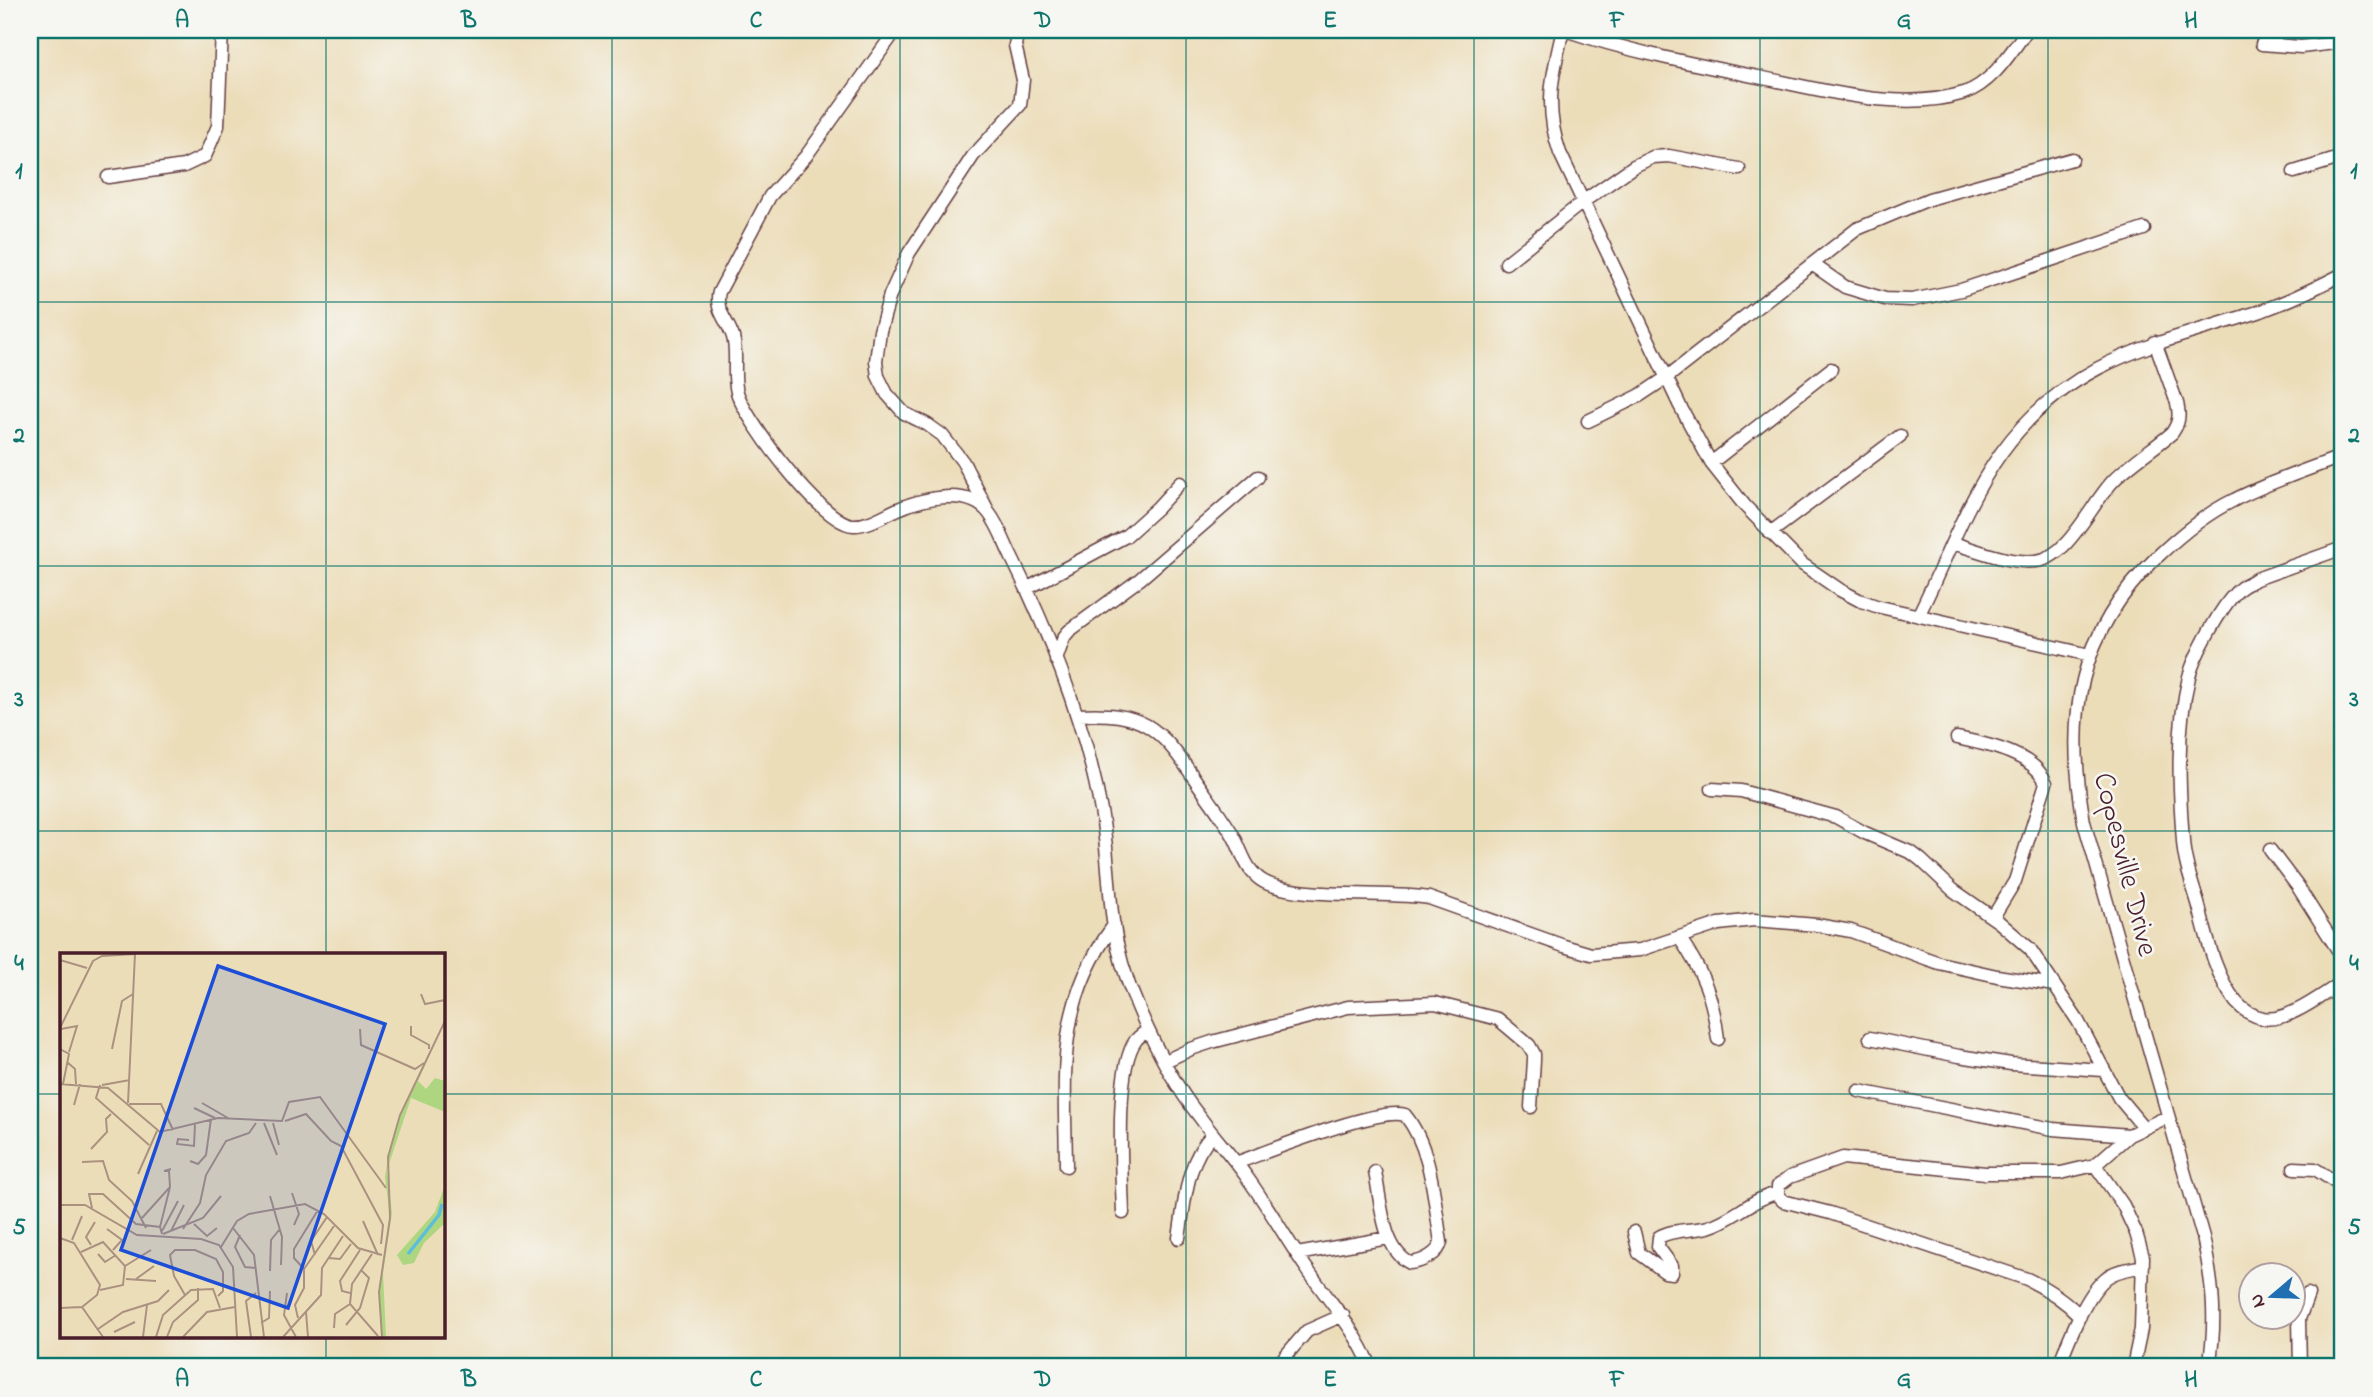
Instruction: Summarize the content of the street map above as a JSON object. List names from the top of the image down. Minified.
{"streets":{"street":["Copesville Drive"]},"north":"left","grid":{"columns":["A","B","C","D","E","F","G","H"],"rows":["1","2","3","4","5"]}}
